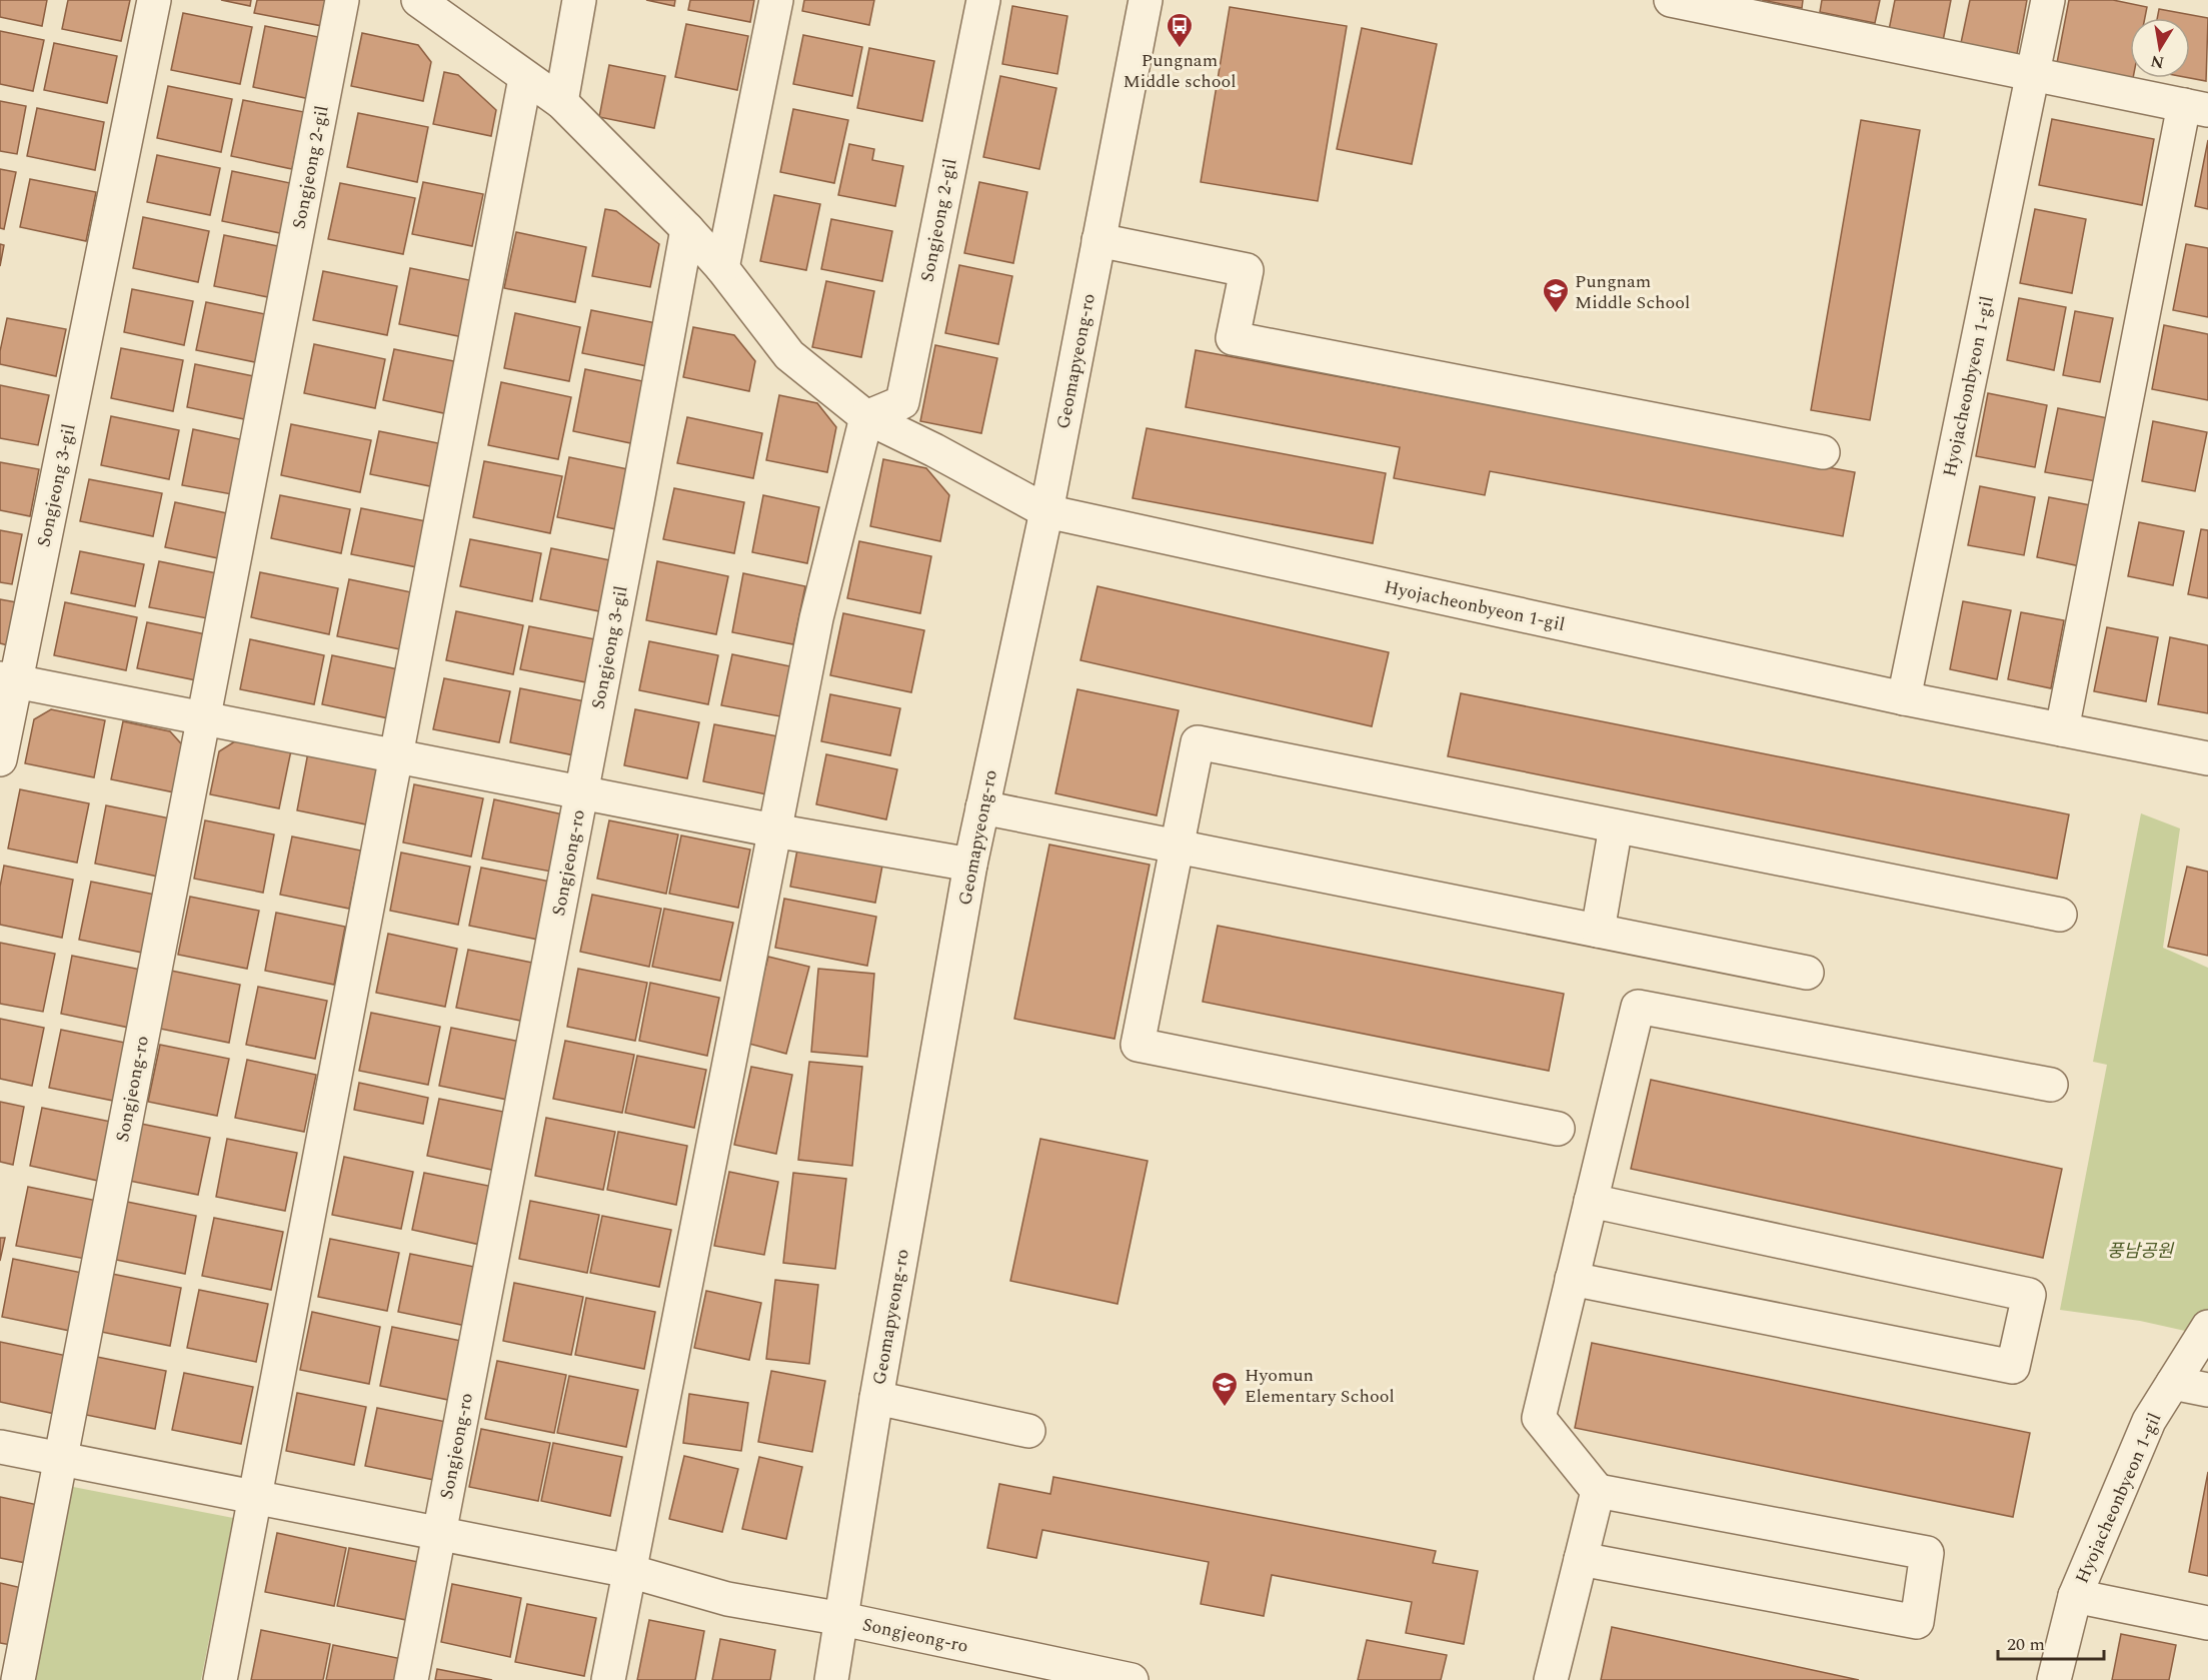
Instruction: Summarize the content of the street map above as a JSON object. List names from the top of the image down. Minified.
{"streets":{"street":["Songjeong 2-gil","Geomapyeong-ro","Hyojacheonbyeon 1-gil","Songjeong 3-gil","Songjeong-ro"]},"crossings":[["Songjeong 2-gil","Songjeong-ro"],["Geomapyeong-ro","Hyojacheonbyeon 1-gil"],["Geomapyeong-ro","Songjeong-ro"],["Songjeong 3-gil","Songjeong-ro"]],"parks":["풍남공원"],"places":{"bus stop":["Pungnam Middle school"],"school or university":["Pungnam Middle School","Hyomun Elementary School"]},"scale_bar":"20 m","north":"bottom"}
